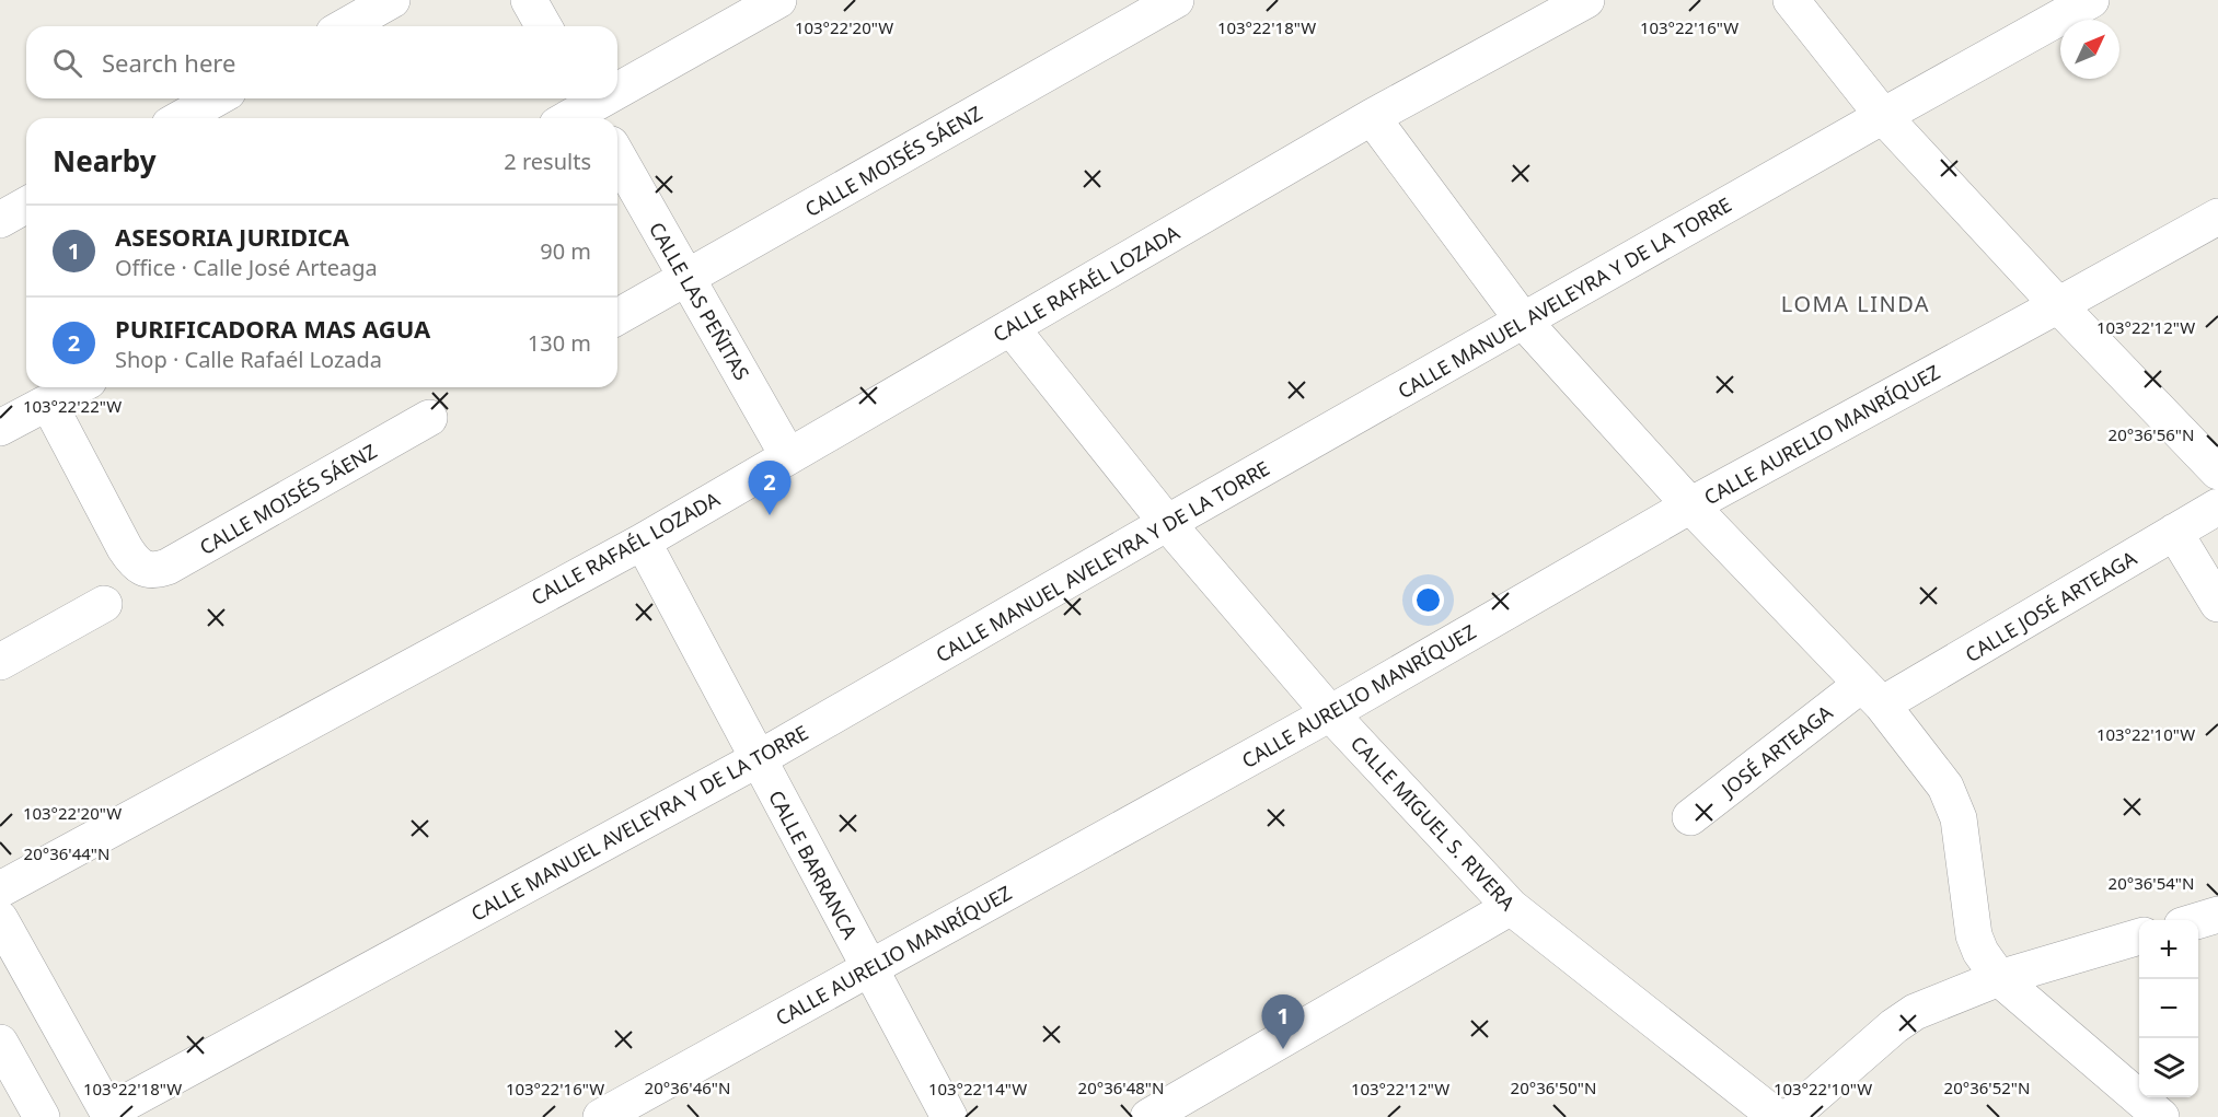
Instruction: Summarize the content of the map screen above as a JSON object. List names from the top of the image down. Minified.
{"streets":{"street":["CALLE MOISÉS SÁENZ","CALLE RAFAÉL LOZADA","CALLE MANUEL AVELEYRA Y DE LA TORRE","CALLE LAS PEÑITAS","CALLE AURELIO MANRÍQUEZ","CALLE JOSÉ ARTEAGA","JOSÉ ARTEAGA","CALLE MIGUEL S. RIVERA","CALLE BARRANCA"]},"crossings":[["CALLE MOISÉS SÁENZ","CALLE LAS PEÑITAS"],["CALLE RAFAÉL LOZADA","CALLE LAS PEÑITAS"],["CALLE RAFAÉL LOZADA","CALLE MIGUEL S. RIVERA"],["CALLE RAFAÉL LOZADA","CALLE BARRANCA"],["CALLE MANUEL AVELEYRA Y DE LA TORRE","CALLE MIGUEL S. RIVERA"],["CALLE MANUEL AVELEYRA Y DE LA TORRE","CALLE BARRANCA"],["CALLE AURELIO MANRÍQUEZ","CALLE MIGUEL S. RIVERA"],["CALLE AURELIO MANRÍQUEZ","CALLE BARRANCA"],["CALLE JOSÉ ARTEAGA","JOSÉ ARTEAGA"]],"districts":["LOMA LINDA"],"north":"top right","page":{"search":"Search here","heading":["Nearby","2 results"],"list":[{"mark":"1","name":"ASESORIA JURIDICA","note":"Office · Calle José Arteaga","value":"90 m"},{"mark":"2","name":"PURIFICADORA MAS AGUA","note":"Shop · Calle Rafaél Lozada","value":"130 m"}],"pins":["2","1"],"map_buttons":["+","−"]},"coordinates":["103°22'20\"W","103°22'18\"W","103°22'16\"W","103°22'12\"W","103°22'22\"W","20°36'56\"N","103°22'10\"W","20°36'44\"N","20°36'54\"N","20°36'46\"N","20°36'48\"N","20°36'50\"N","20°36'52\"N","103°22'14\"W"]}
